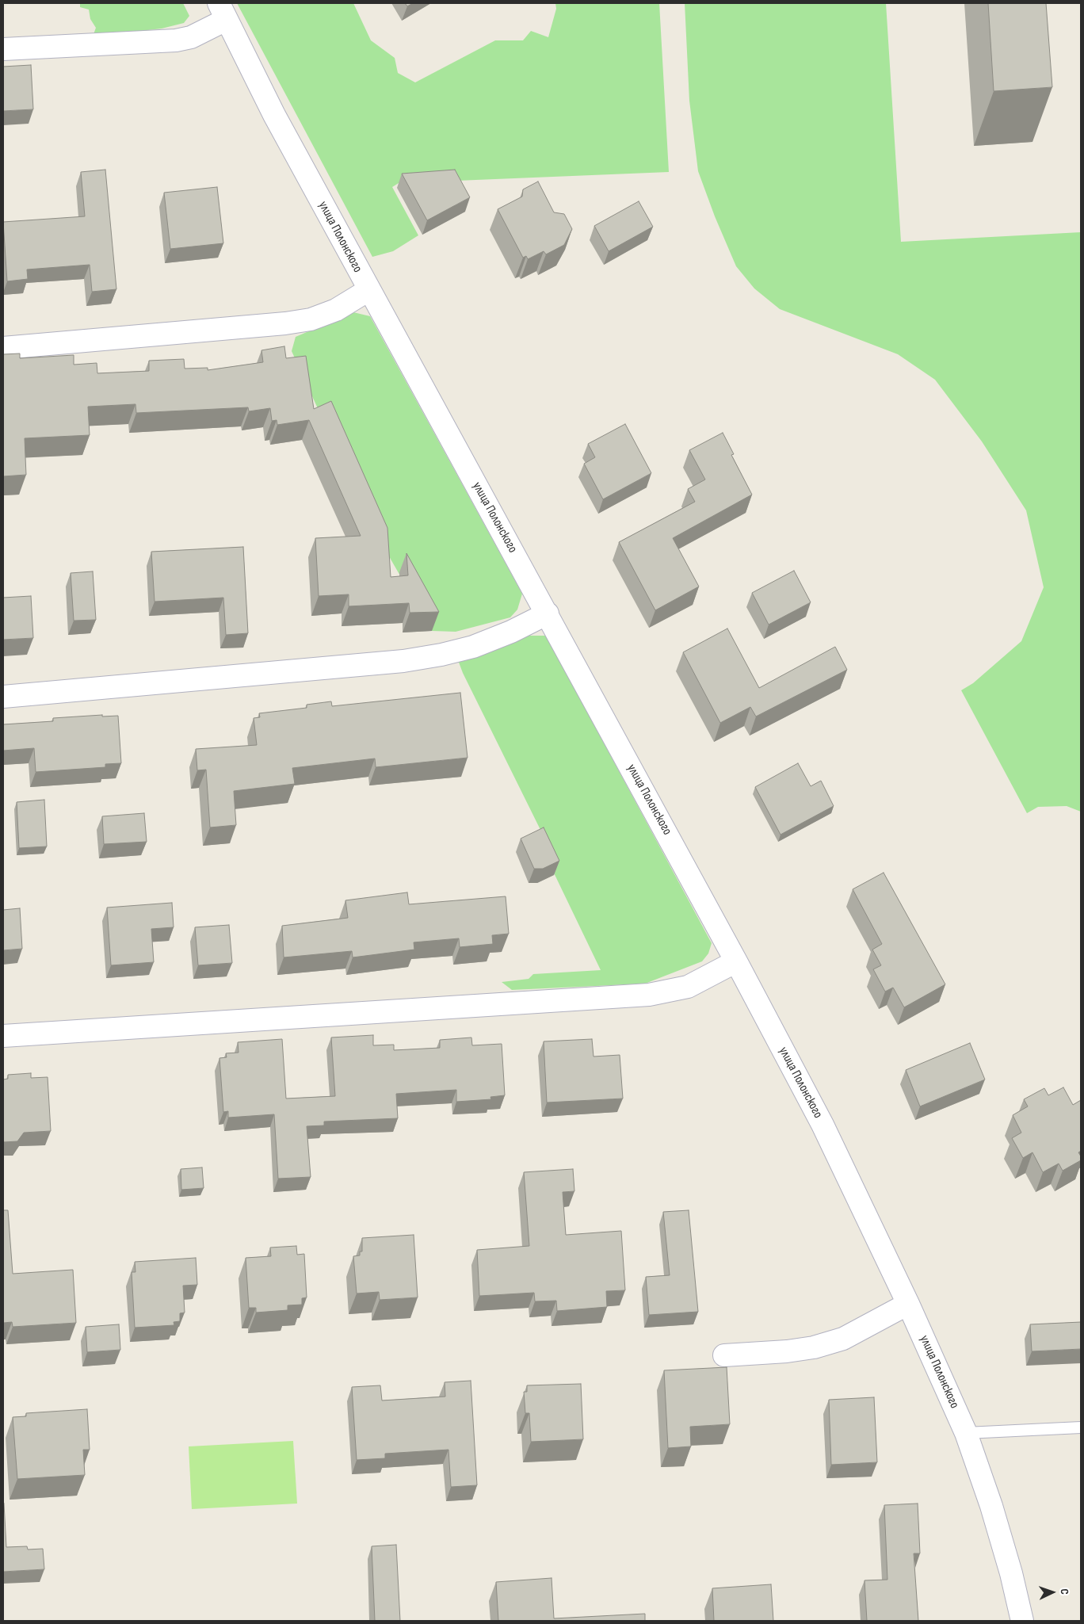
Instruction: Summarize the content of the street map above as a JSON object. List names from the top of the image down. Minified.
{"streets":{"street":["улица Полонского"]},"north":"right"}
